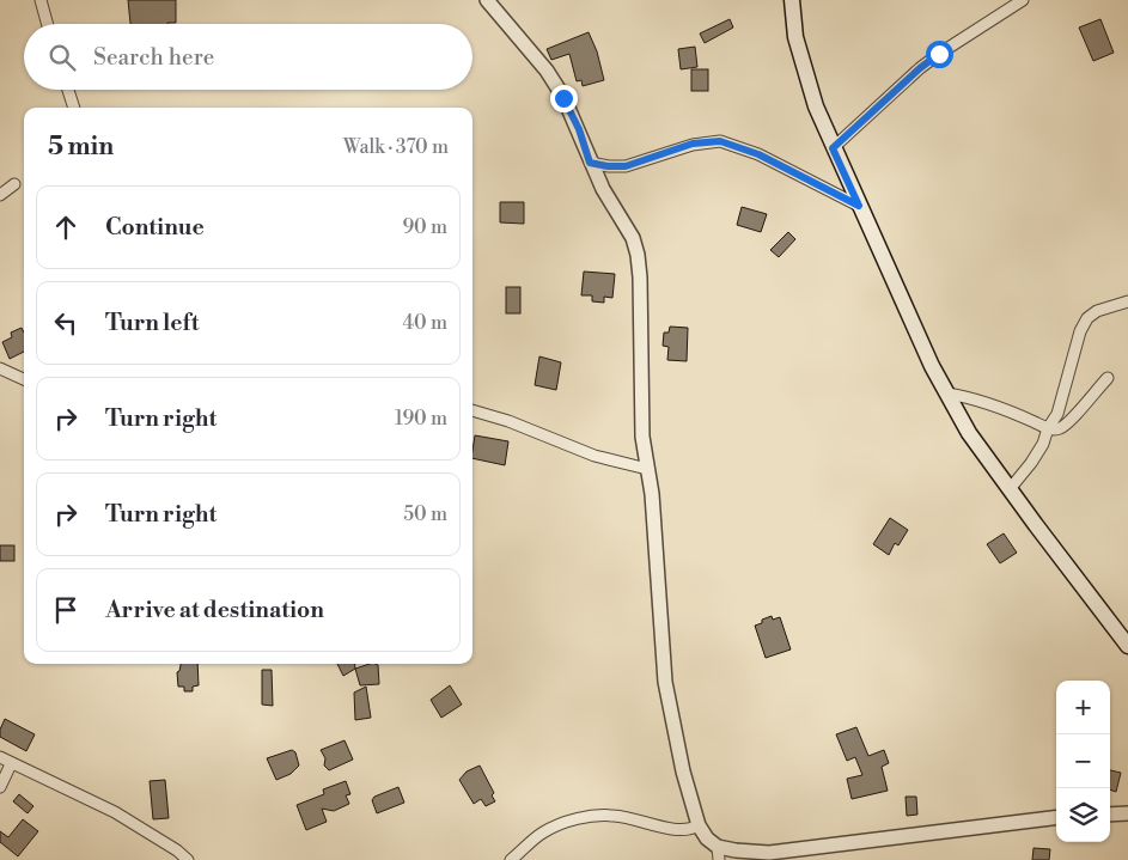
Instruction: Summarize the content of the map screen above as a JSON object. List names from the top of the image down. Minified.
{"page":{"search":"Search here","heading":["5 min","Walk · 370 m"],"list":[["Continue","90 m"],["Turn left","40 m"],["Turn right","190 m"],["Turn right","50 m"],"Arrive at destination"],"map_buttons":["+","−"]}}
